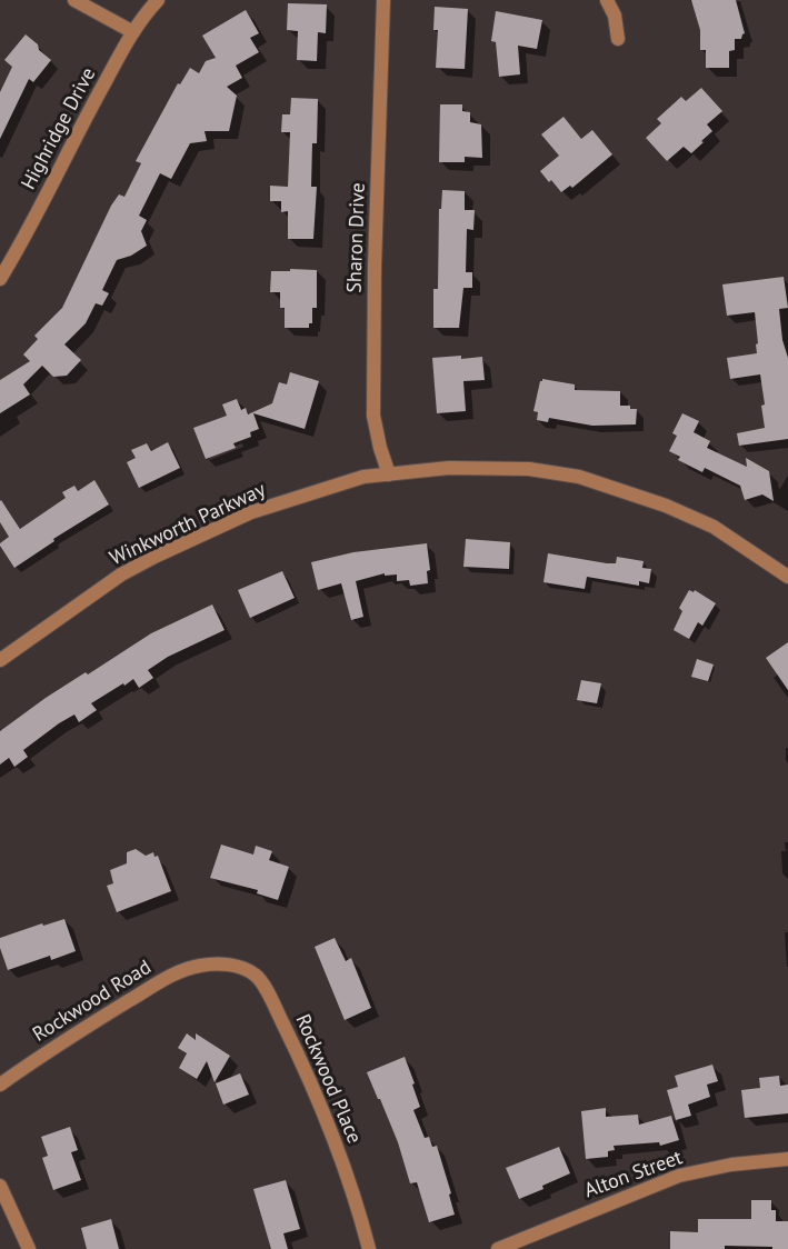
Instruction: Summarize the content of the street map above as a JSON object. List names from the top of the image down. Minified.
{"streets":{"street":["Highridge Drive","Sharon Drive","Winkworth Parkway","Rockwood Road","Rockwood Place","Alton Street"]},"crossings":[["Sharon Drive","Winkworth Parkway"],["Rockwood Road","Rockwood Place"]]}
